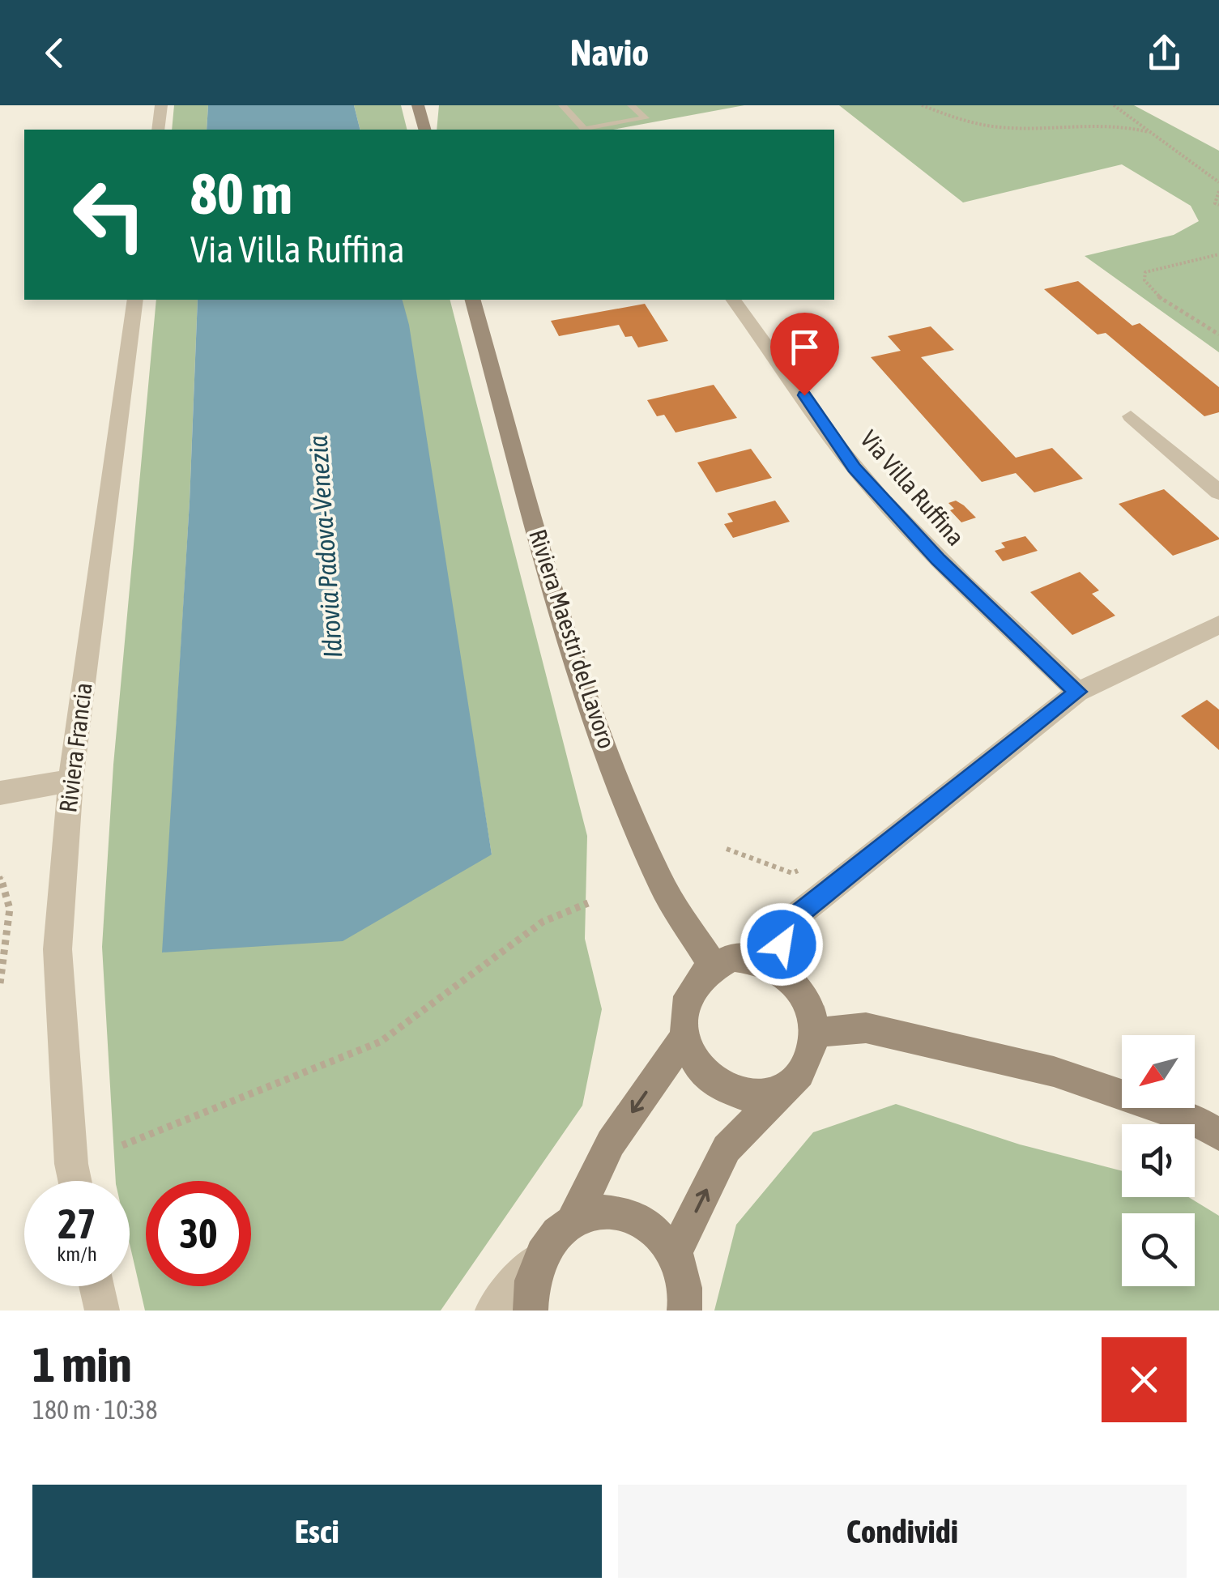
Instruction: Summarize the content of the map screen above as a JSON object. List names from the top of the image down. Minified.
{"streets":{"street":["Via Villa Ruffina","Riviera Maestri del Lavoro","Riviera Francia"]},"water":["Idrovia Padova-Venezia"],"north":"bottom left","page":{"header":"Navio","turn":["80 m","Via Villa Ruffina"],"speed":"27 km/h","limit":"30","heading":["1 min","180 m · 10:38"],"buttons":["Esci","Condividi"]}}
